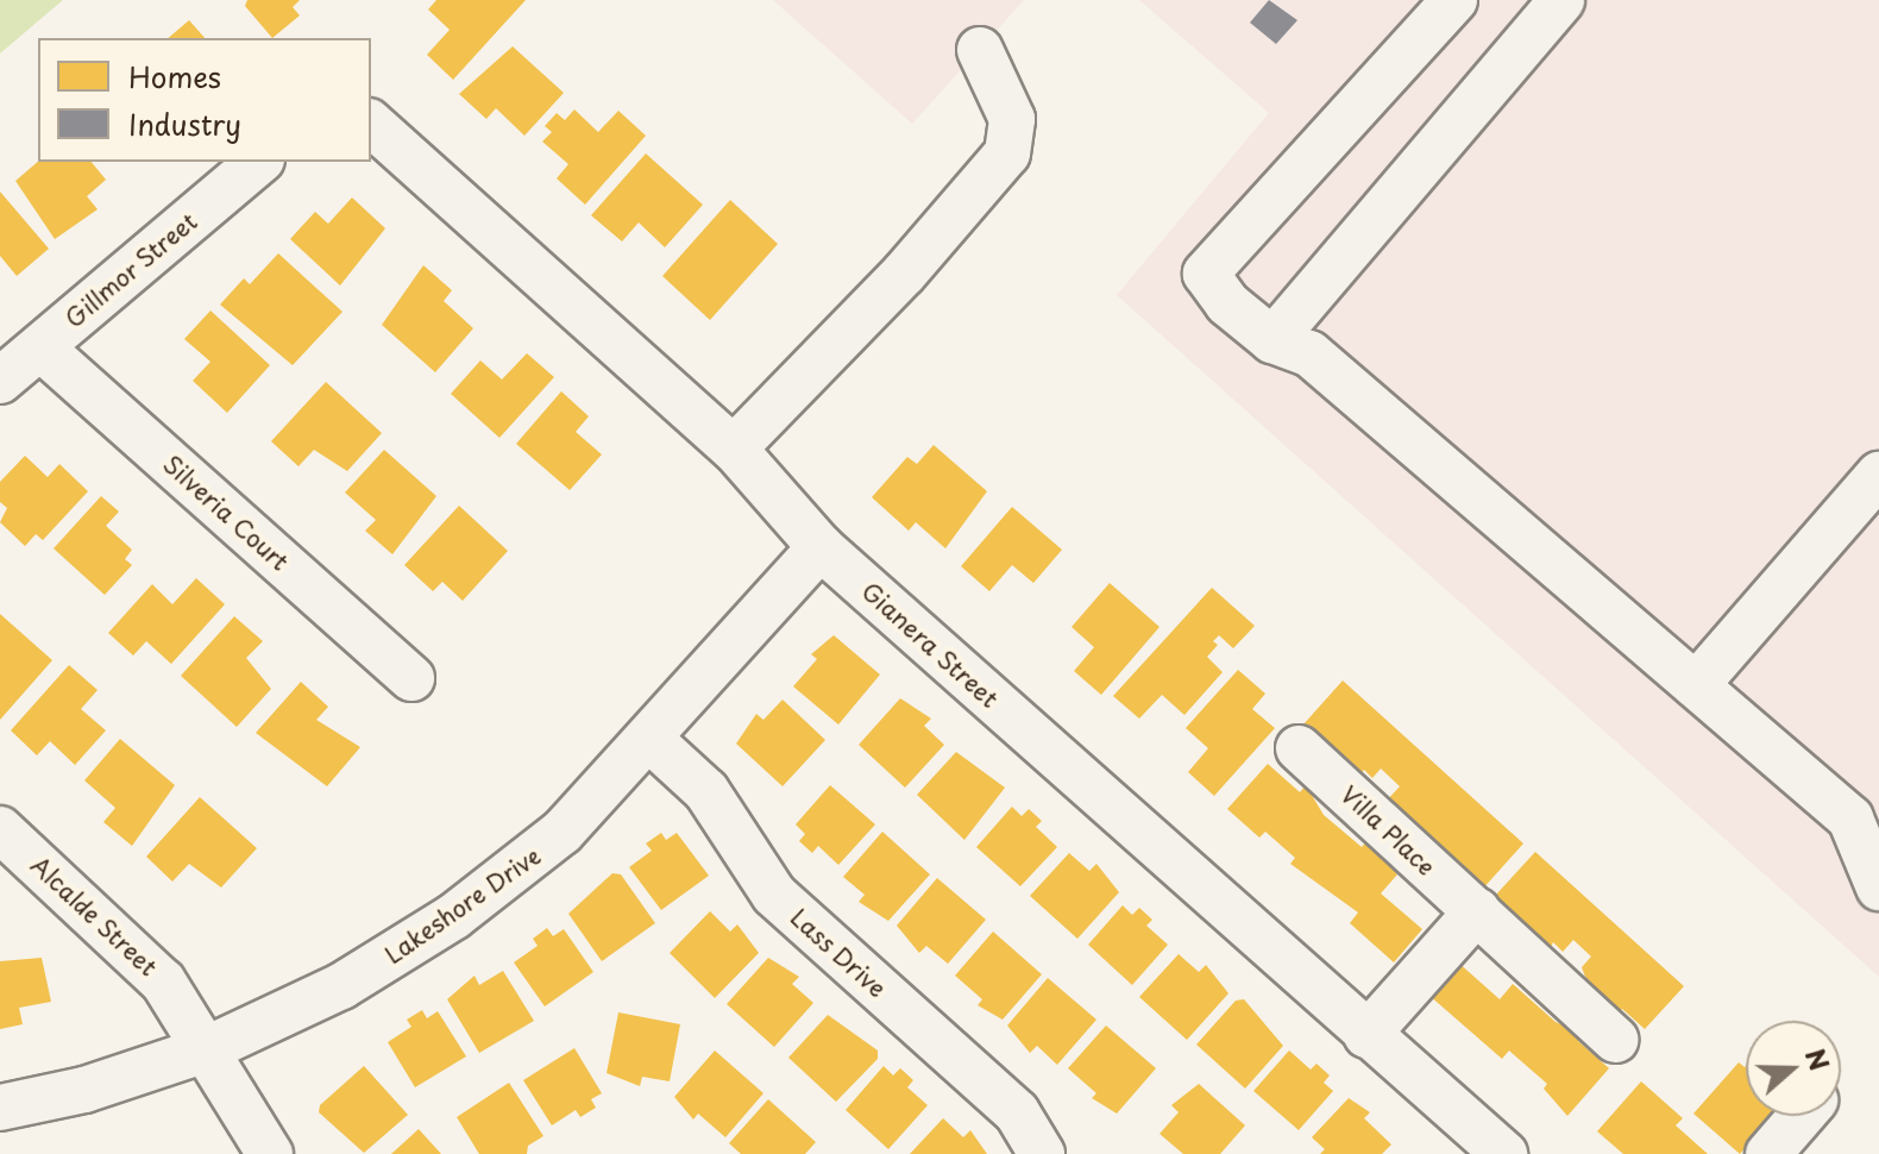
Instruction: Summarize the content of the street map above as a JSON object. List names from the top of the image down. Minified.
{"streets":{"street":["Gillmor Street","Silveria Court","Gianera Street","Villa Place","Lakeshore Drive","Alcalde Street","Lass Drive"]},"crossings":[["Gillmor Street","Silveria Court"],["Gianera Street","Lakeshore Drive"],["Lakeshore Drive","Alcalde Street"],["Lakeshore Drive","Lass Drive"]],"legend":["Homes","Industry"],"north":"right"}
